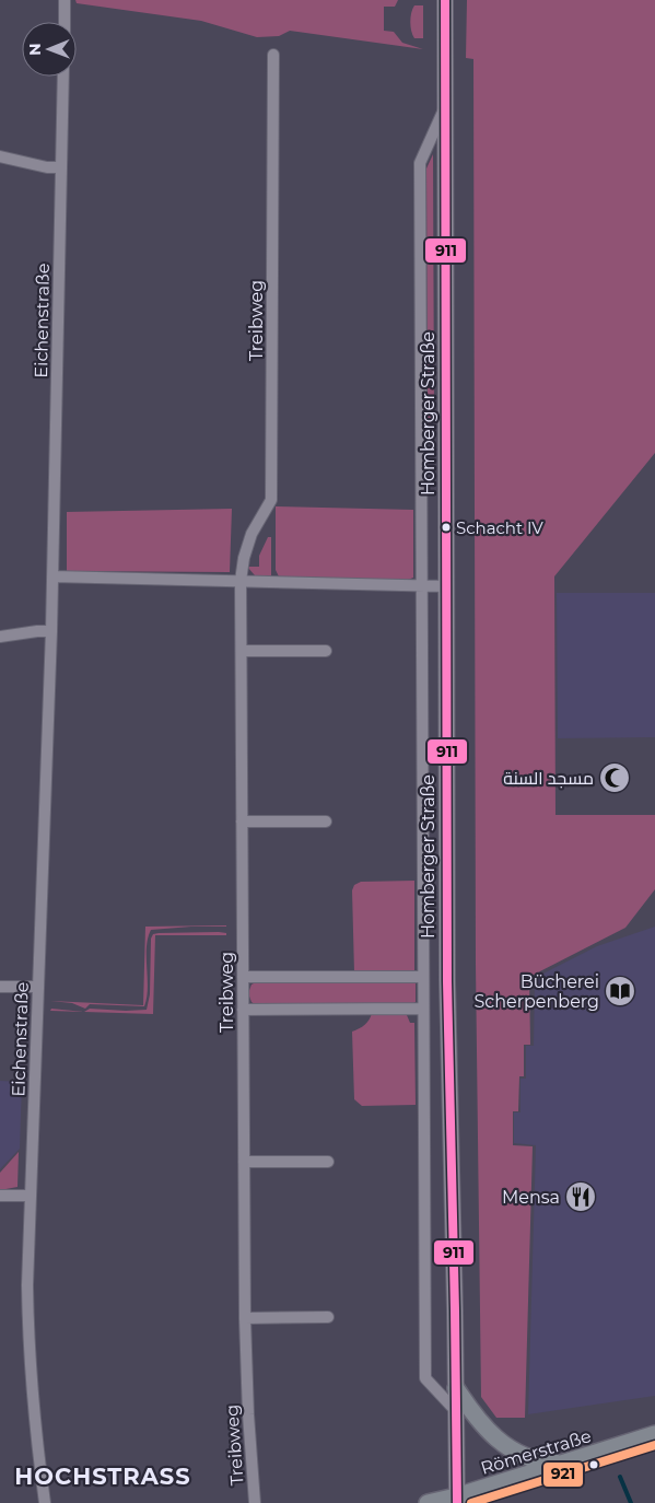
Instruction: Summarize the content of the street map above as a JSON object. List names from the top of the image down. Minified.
{"streets":{"main road":["Homberger Straße","Römerstraße"],"street":["Eichenstraße","Treibweg"]},"crossings":[["Homberger Straße","Römerstraße"]],"districts":["HOCHSTRASS"],"places":{"other":["Schacht IV"],"mosque":["مسجد السنة"],"library":["Bücherei Scherpenberg"],"restaurant":["Mensa"]},"lines":["transit line 911","transit line 921"],"north":"left"}
